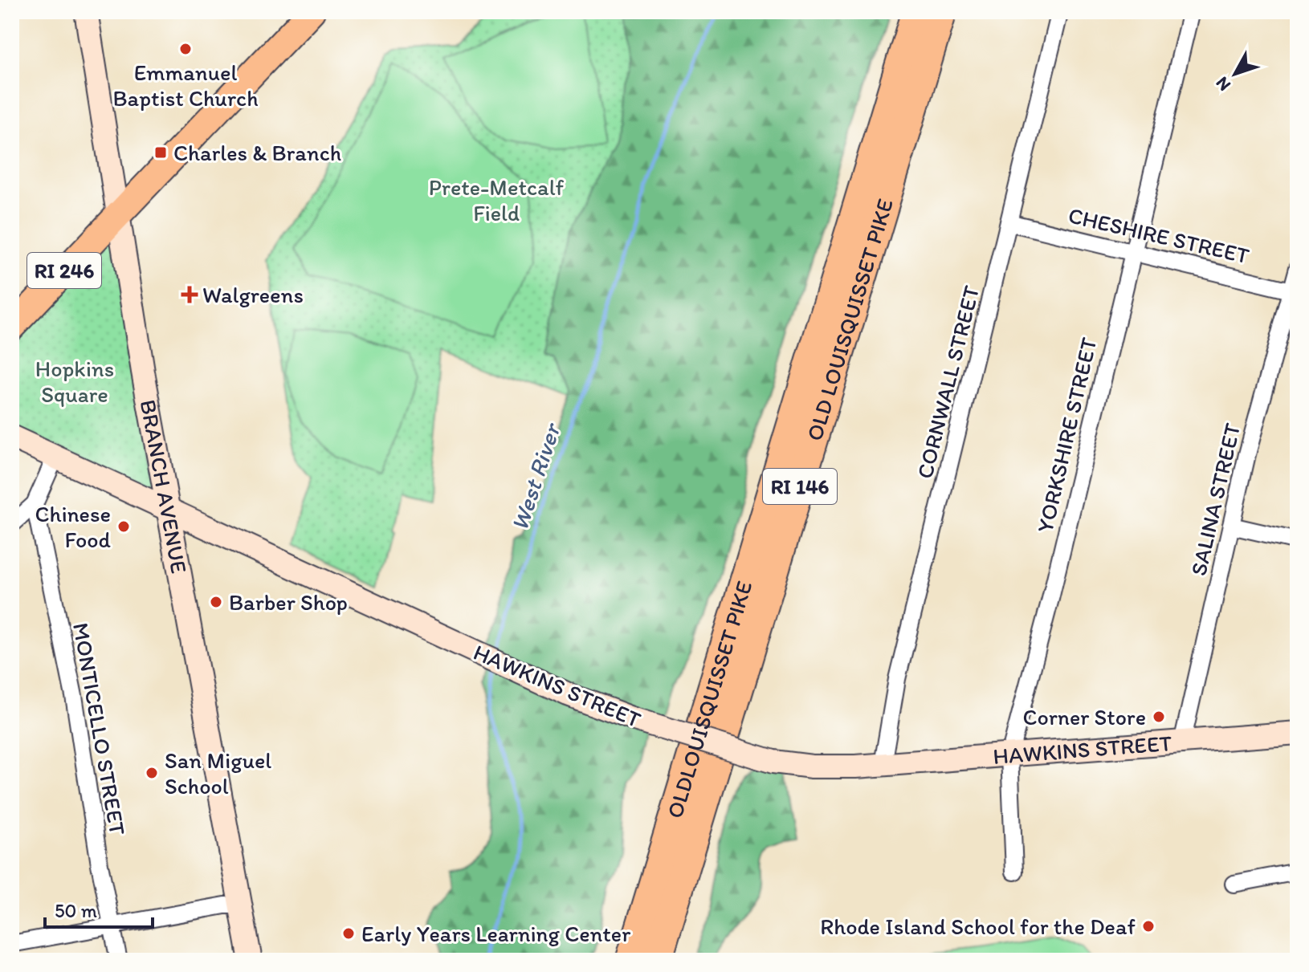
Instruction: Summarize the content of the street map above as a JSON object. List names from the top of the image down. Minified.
{"streets":{"highway":["OLD LOUISQUISSET PIKE","RI 146","OLDLOUISQUISSET PIKE"],"main road":["RI 246"],"street":["CHESHIRE STREET","CORNWALL STREET","YORKSHIRE STREET","BRANCH AVENUE","SALINA STREET","HAWKINS STREET","MONTICELLO STREET"]},"crossings":[["CHESHIRE STREET","CORNWALL STREET"],["CHESHIRE STREET","YORKSHIRE STREET"],["CHESHIRE STREET","SALINA STREET"],["RI 246","BRANCH AVENUE"],["OLD LOUISQUISSET PIKE","OLDLOUISQUISSET PIKE"],["CORNWALL STREET","HAWKINS STREET"],["YORKSHIRE STREET","HAWKINS STREET"],["BRANCH AVENUE","HAWKINS STREET"],["SALINA STREET","HAWKINS STREET"]],"water":["West River"],"parks":["Prete-Metcalf Field","Hopkins Square"],"places":{"other":["Emmanuel Baptist Church","Chinese Food","Barber Shop","Corner Store","San Miguel School","Rhode Island School for the Deaf","Early Years Learning Center"],"transit":["Charles & Branch"],"health":["Walgreens"]},"scale_bar":"50 m","north":"bottom left"}
